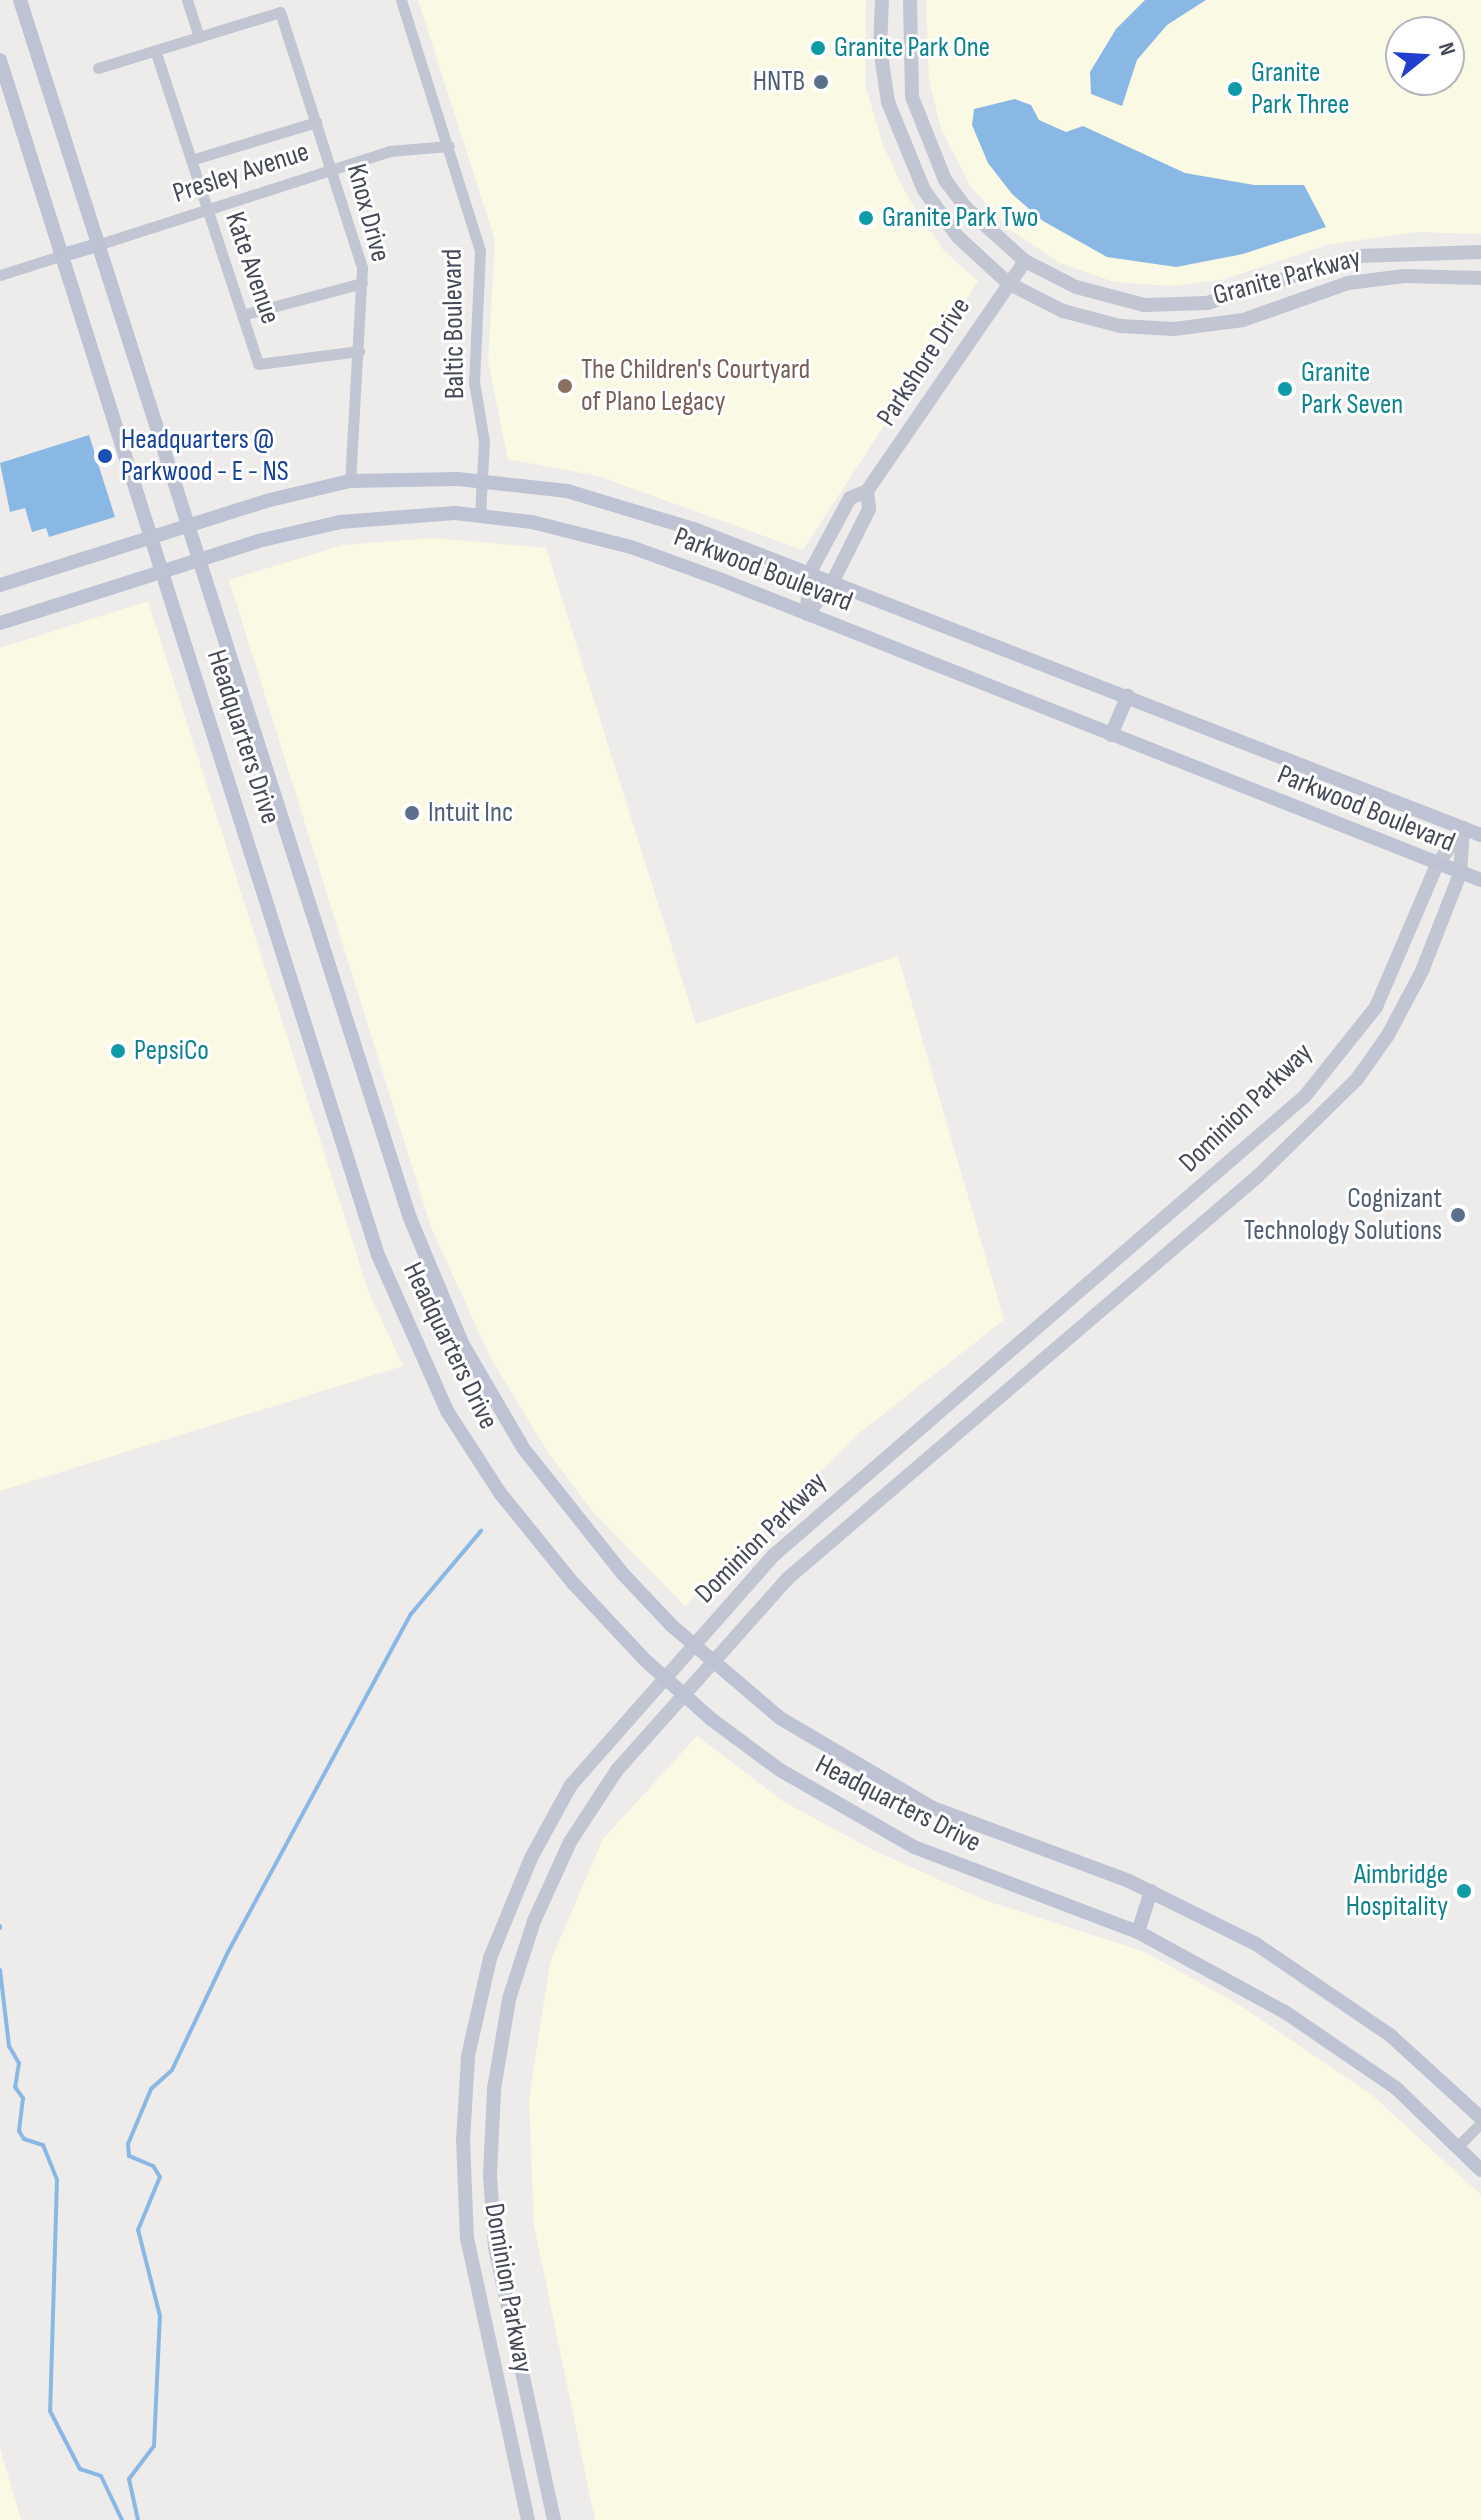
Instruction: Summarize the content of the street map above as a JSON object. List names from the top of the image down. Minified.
{"streets":{"main road":["Parkwood Boulevard","Headquarters Drive"],"street":["Presley Avenue","Knox Drive","Kate Avenue","Granite Parkway","Baltic Boulevard","Parkshore Drive","Dominion Parkway"]},"crossings":[["Presley Avenue","Knox Drive"],["Presley Avenue","Kate Avenue"],["Presley Avenue","Baltic Boulevard"],["Presley Avenue","Headquarters Drive"],["Knox Drive","Kate Avenue"],["Knox Drive","Parkwood Boulevard"],["Granite Parkway","Parkshore Drive"],["Baltic Boulevard","Parkwood Boulevard"],["Parkshore Drive","Parkwood Boulevard"],["Parkwood Boulevard","Headquarters Drive"],["Parkwood Boulevard","Dominion Parkway"],["Headquarters Drive","Dominion Parkway"]],"places":["Granite Park One","HNTB","Granite Park Three","Granite Park Two","The Children's Courtyard of Plano Legacy","Granite Park Seven","Headquarters @ Parkwood - E - NS","Intuit Inc","PepsiCo","Cognizant Technology Solutions","Aimbridge Hospitality"],"north":"right"}
